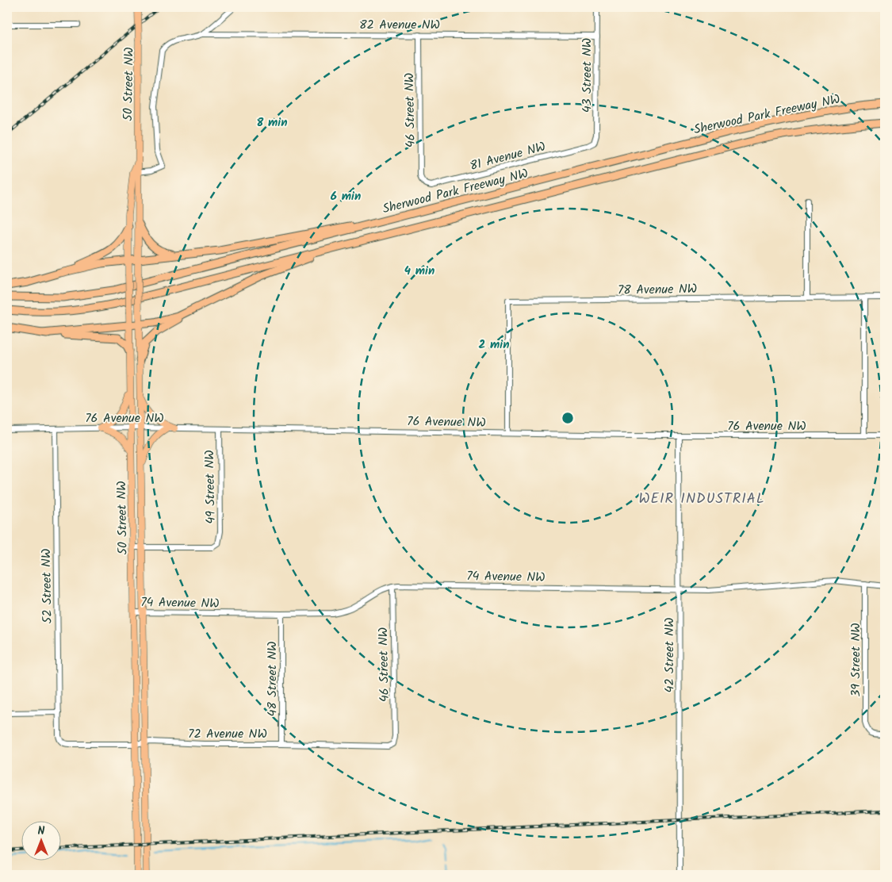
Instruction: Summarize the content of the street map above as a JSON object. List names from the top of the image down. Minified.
{"streets":{"highway":["Sherwood Park Freeway NW"],"main road":["50 Street NW"],"street":["82 Avenue NW","43 Street NW","46 Street NW","81 Avenue NW","78 Avenue NW","76 Avenue NW","49 Street NW","74 Avenue NW","52 Street NW","42 Street NW","39 Street NW","48 Street NW","72 Avenue NW"]},"crossings":[["82 Avenue NW","43 Street NW"],["82 Avenue NW","46 Street NW"],["43 Street NW","81 Avenue NW"],["50 Street NW","76 Avenue NW"],["50 Street NW","49 Street NW"],["50 Street NW","74 Avenue NW"],["50 Street NW","72 Avenue NW"],["46 Street NW","81 Avenue NW"],["46 Street NW","74 Avenue NW"],["46 Street NW","72 Avenue NW"],["78 Avenue NW","76 Avenue NW"],["76 Avenue NW","49 Street NW"],["76 Avenue NW","52 Street NW"],["76 Avenue NW","42 Street NW"],["74 Avenue NW","42 Street NW"],["74 Avenue NW","39 Street NW"],["74 Avenue NW","48 Street NW"],["52 Street NW","72 Avenue NW"],["48 Street NW","72 Avenue NW"]],"districts":["WEIR INDUSTRIAL"],"north":"top","rings":["8 min","6 min","4 min","2 min"]}
